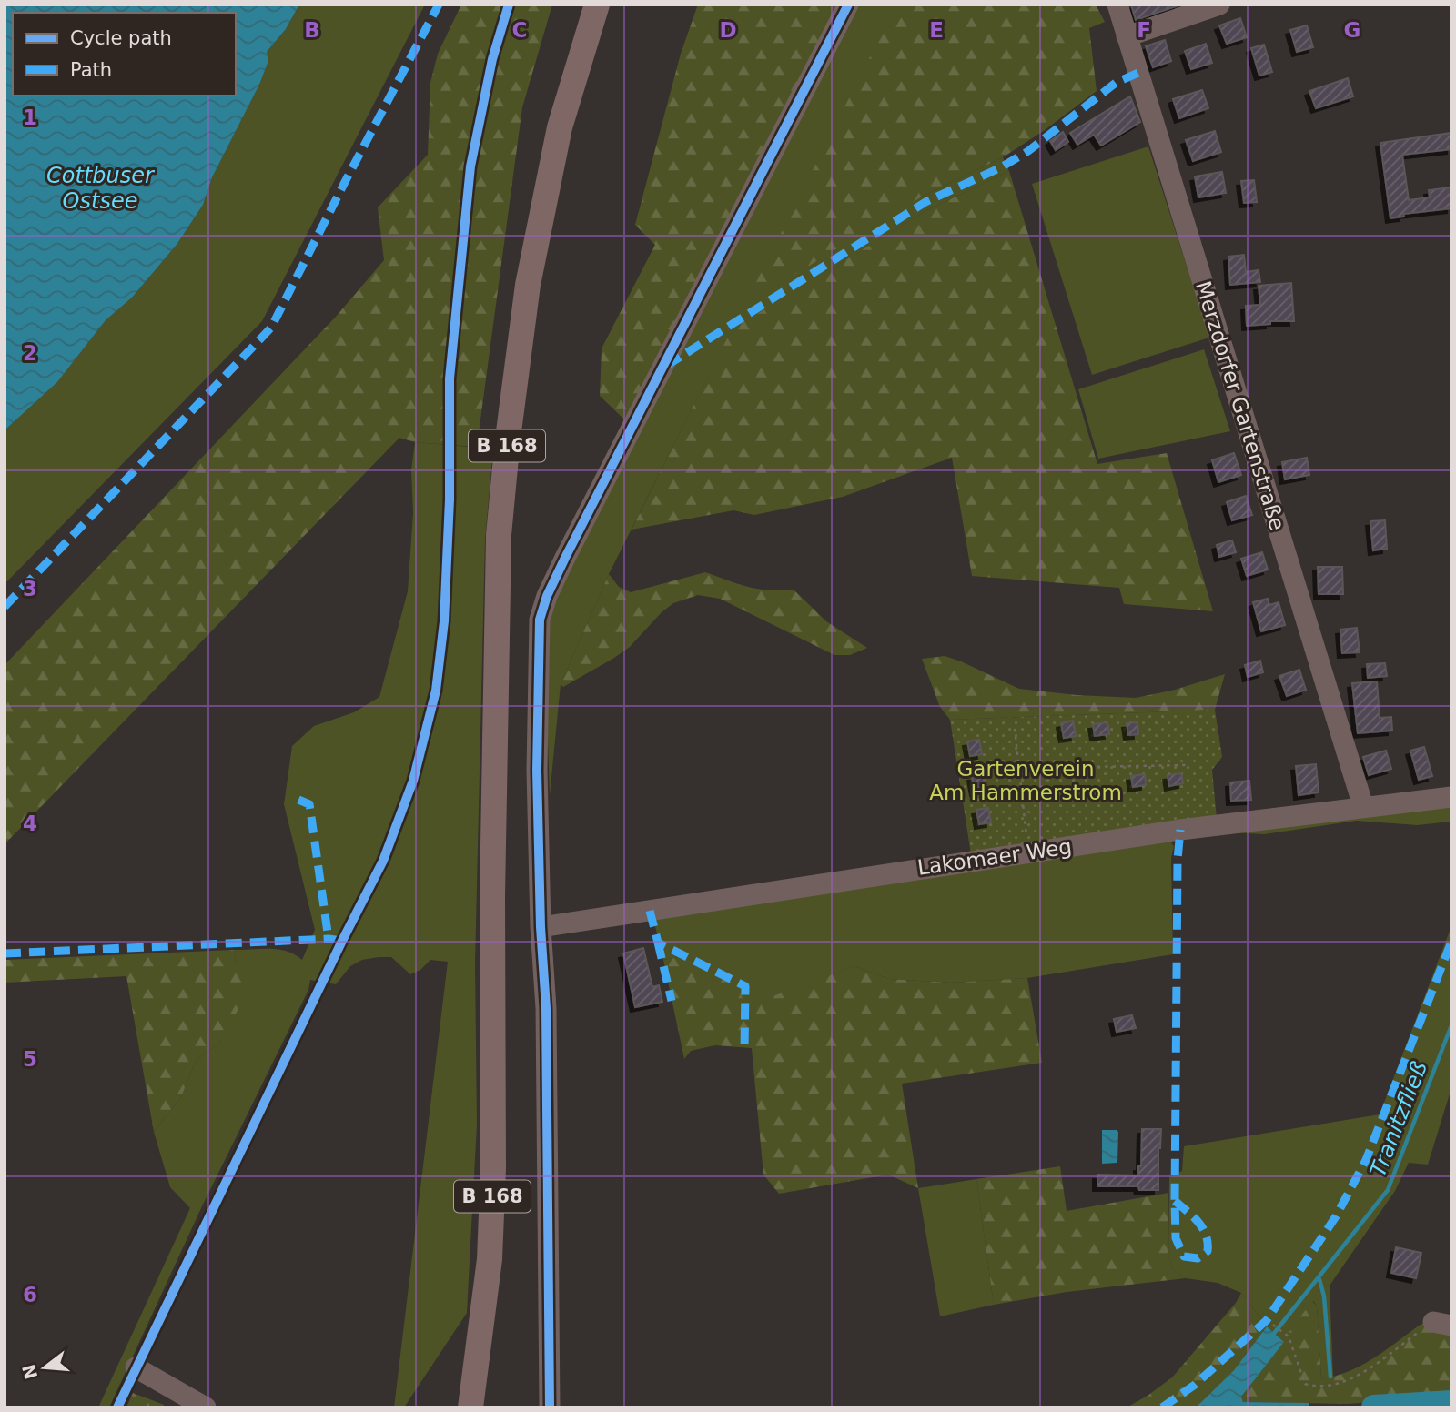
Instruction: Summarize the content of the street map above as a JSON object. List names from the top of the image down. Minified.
{"streets":{"main road":["B 168"],"street":["Merzdorfer Gartenstraße","Lakomaer Weg"]},"crossings":[["Merzdorfer Gartenstraße","Lakomaer Weg"]],"water":["Cottbuser Ostsee","Tranitzfließ"],"parks":["Gartenverein Am Hammerstrom"],"legend":["Cycle path","Path"],"north":"left","grid":{"columns":["B","C","D","E","F","G"],"rows":["1","2","3","4","5","6"]}}
